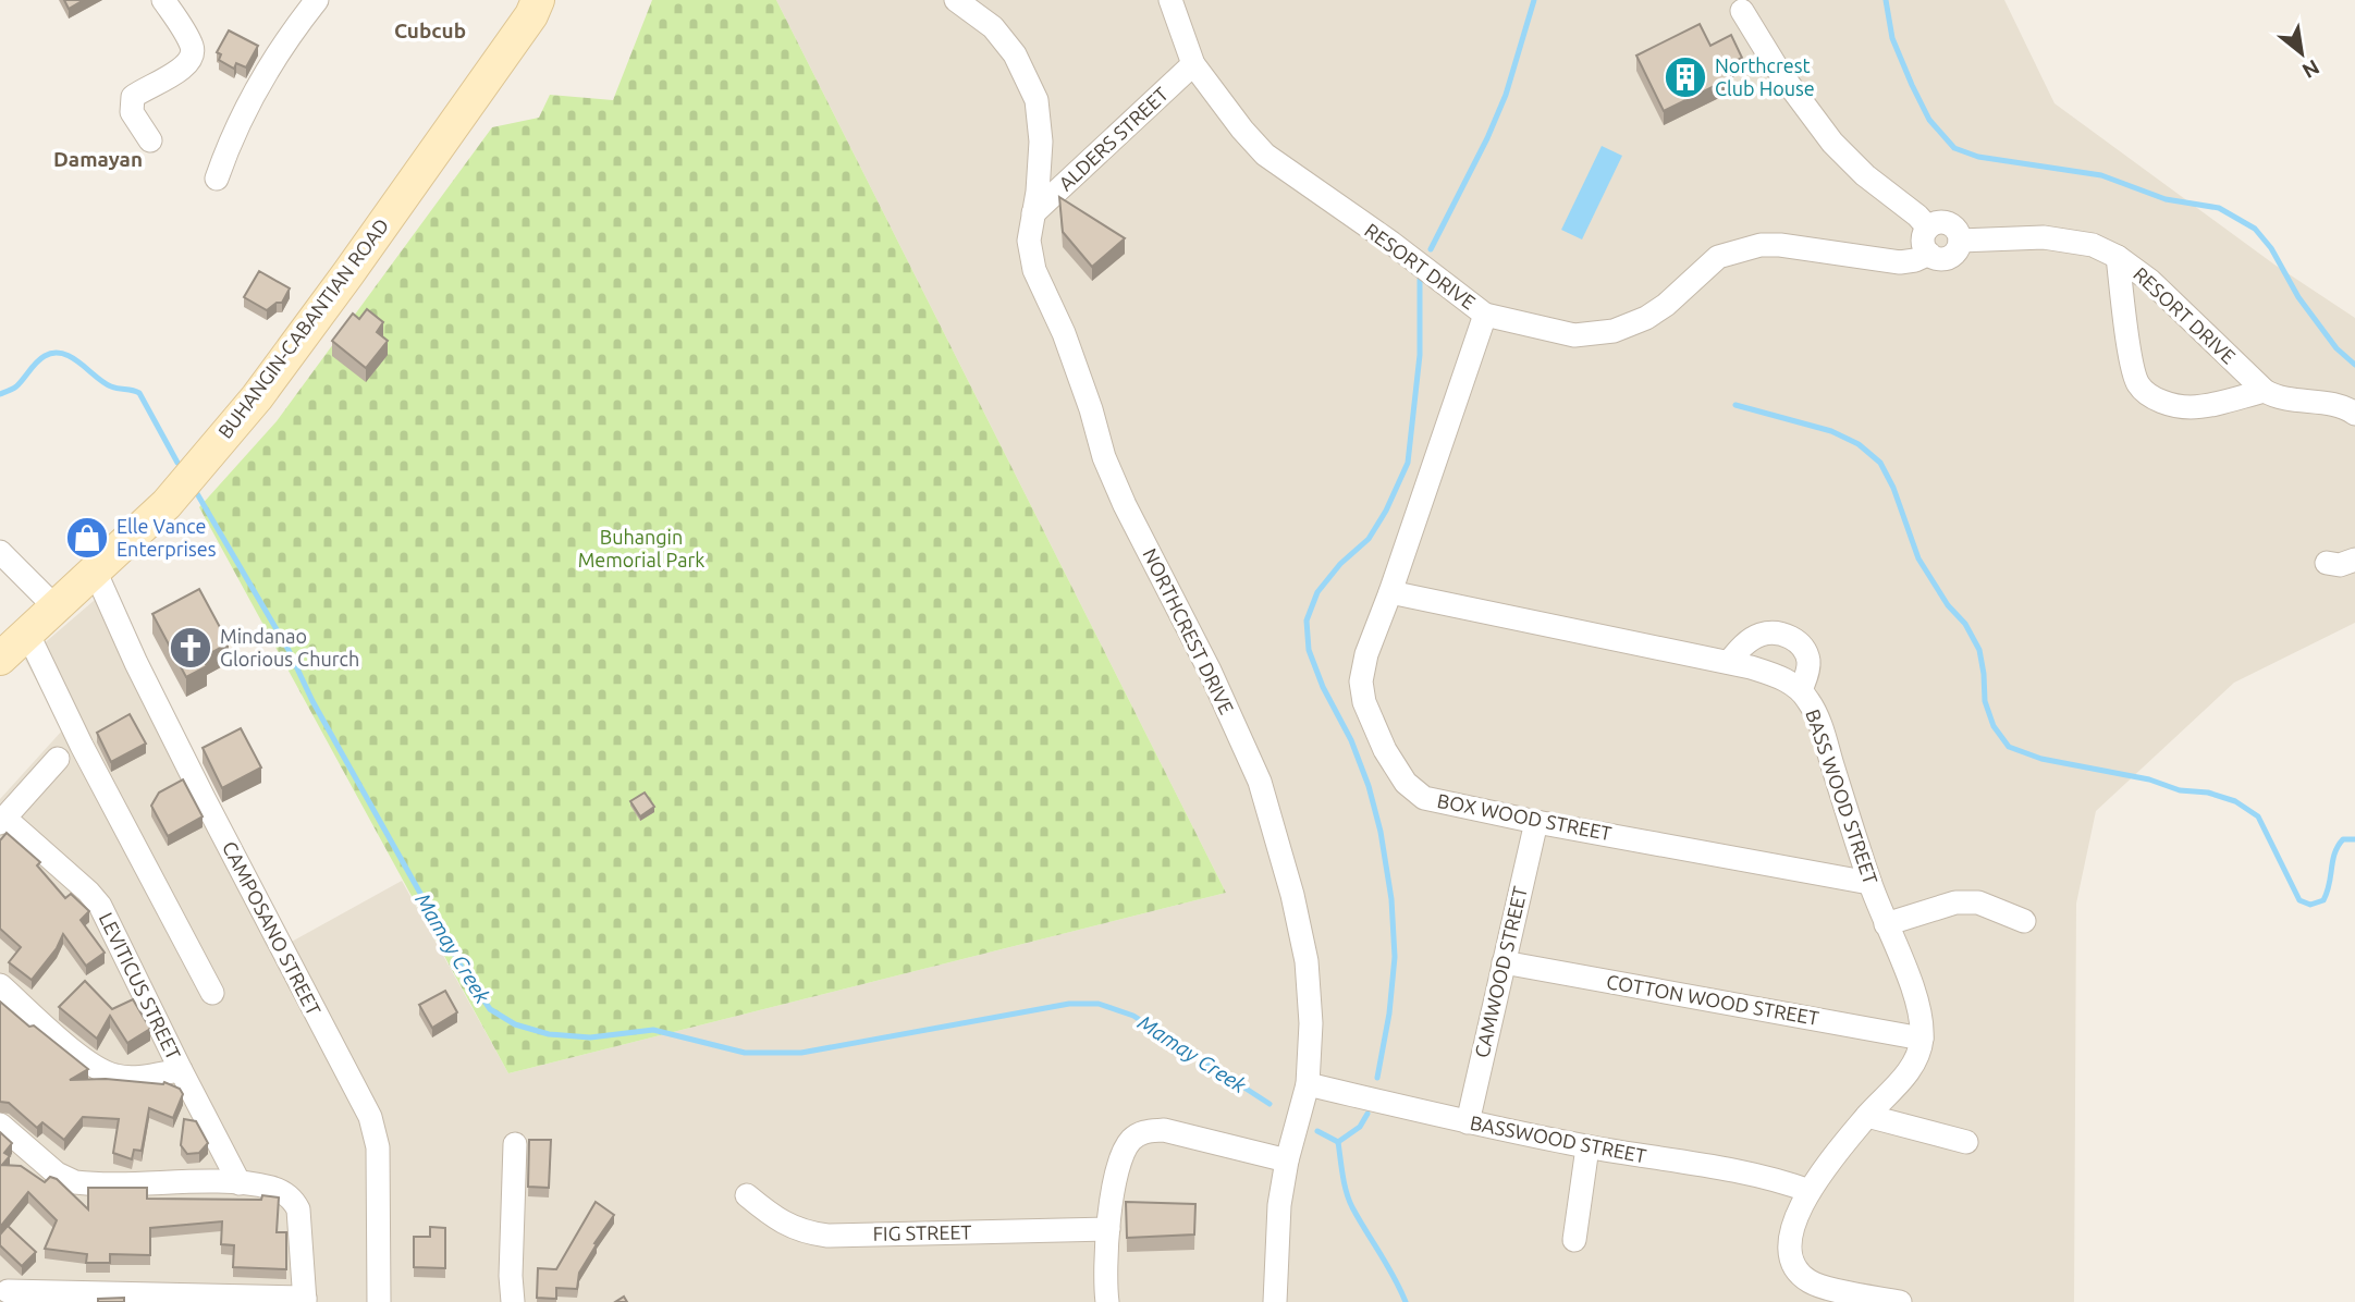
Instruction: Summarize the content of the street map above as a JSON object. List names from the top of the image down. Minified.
{"streets":{"main road":["BUHANGIN-CABANTIAN ROAD"],"street":["ALDERS STREET","RESORT DRIVE","NORTHCREST DRIVE","BASS WOOD STREET","BOX WOOD STREET","CAMPOSANO STREET","CAMWOOD STREET","LEVITICUS STREET","COTTON WOOD STREET","BASSWOOD STREET","FIG STREET"]},"crossings":[["ALDERS STREET","RESORT DRIVE"],["ALDERS STREET","NORTHCREST DRIVE"],["RESORT DRIVE","BOX WOOD STREET"],["BUHANGIN-CABANTIAN ROAD","CAMPOSANO STREET"],["NORTHCREST DRIVE","BASSWOOD STREET"],["BASS WOOD STREET","BOX WOOD STREET"],["BASS WOOD STREET","COTTON WOOD STREET"],["BOX WOOD STREET","CAMWOOD STREET"],["CAMWOOD STREET","COTTON WOOD STREET"],["CAMWOOD STREET","BASSWOOD STREET"]],"districts":["Cubcub","Damayan"],"water":["Mamay Creek"],"parks":["Buhangin Memorial Park"],"places":{"building":["Northcrest Club House"],"shop":["Elle Vance Enterprises"],"church":["Mindanao Glorious Church"]},"north":"bottom right"}
